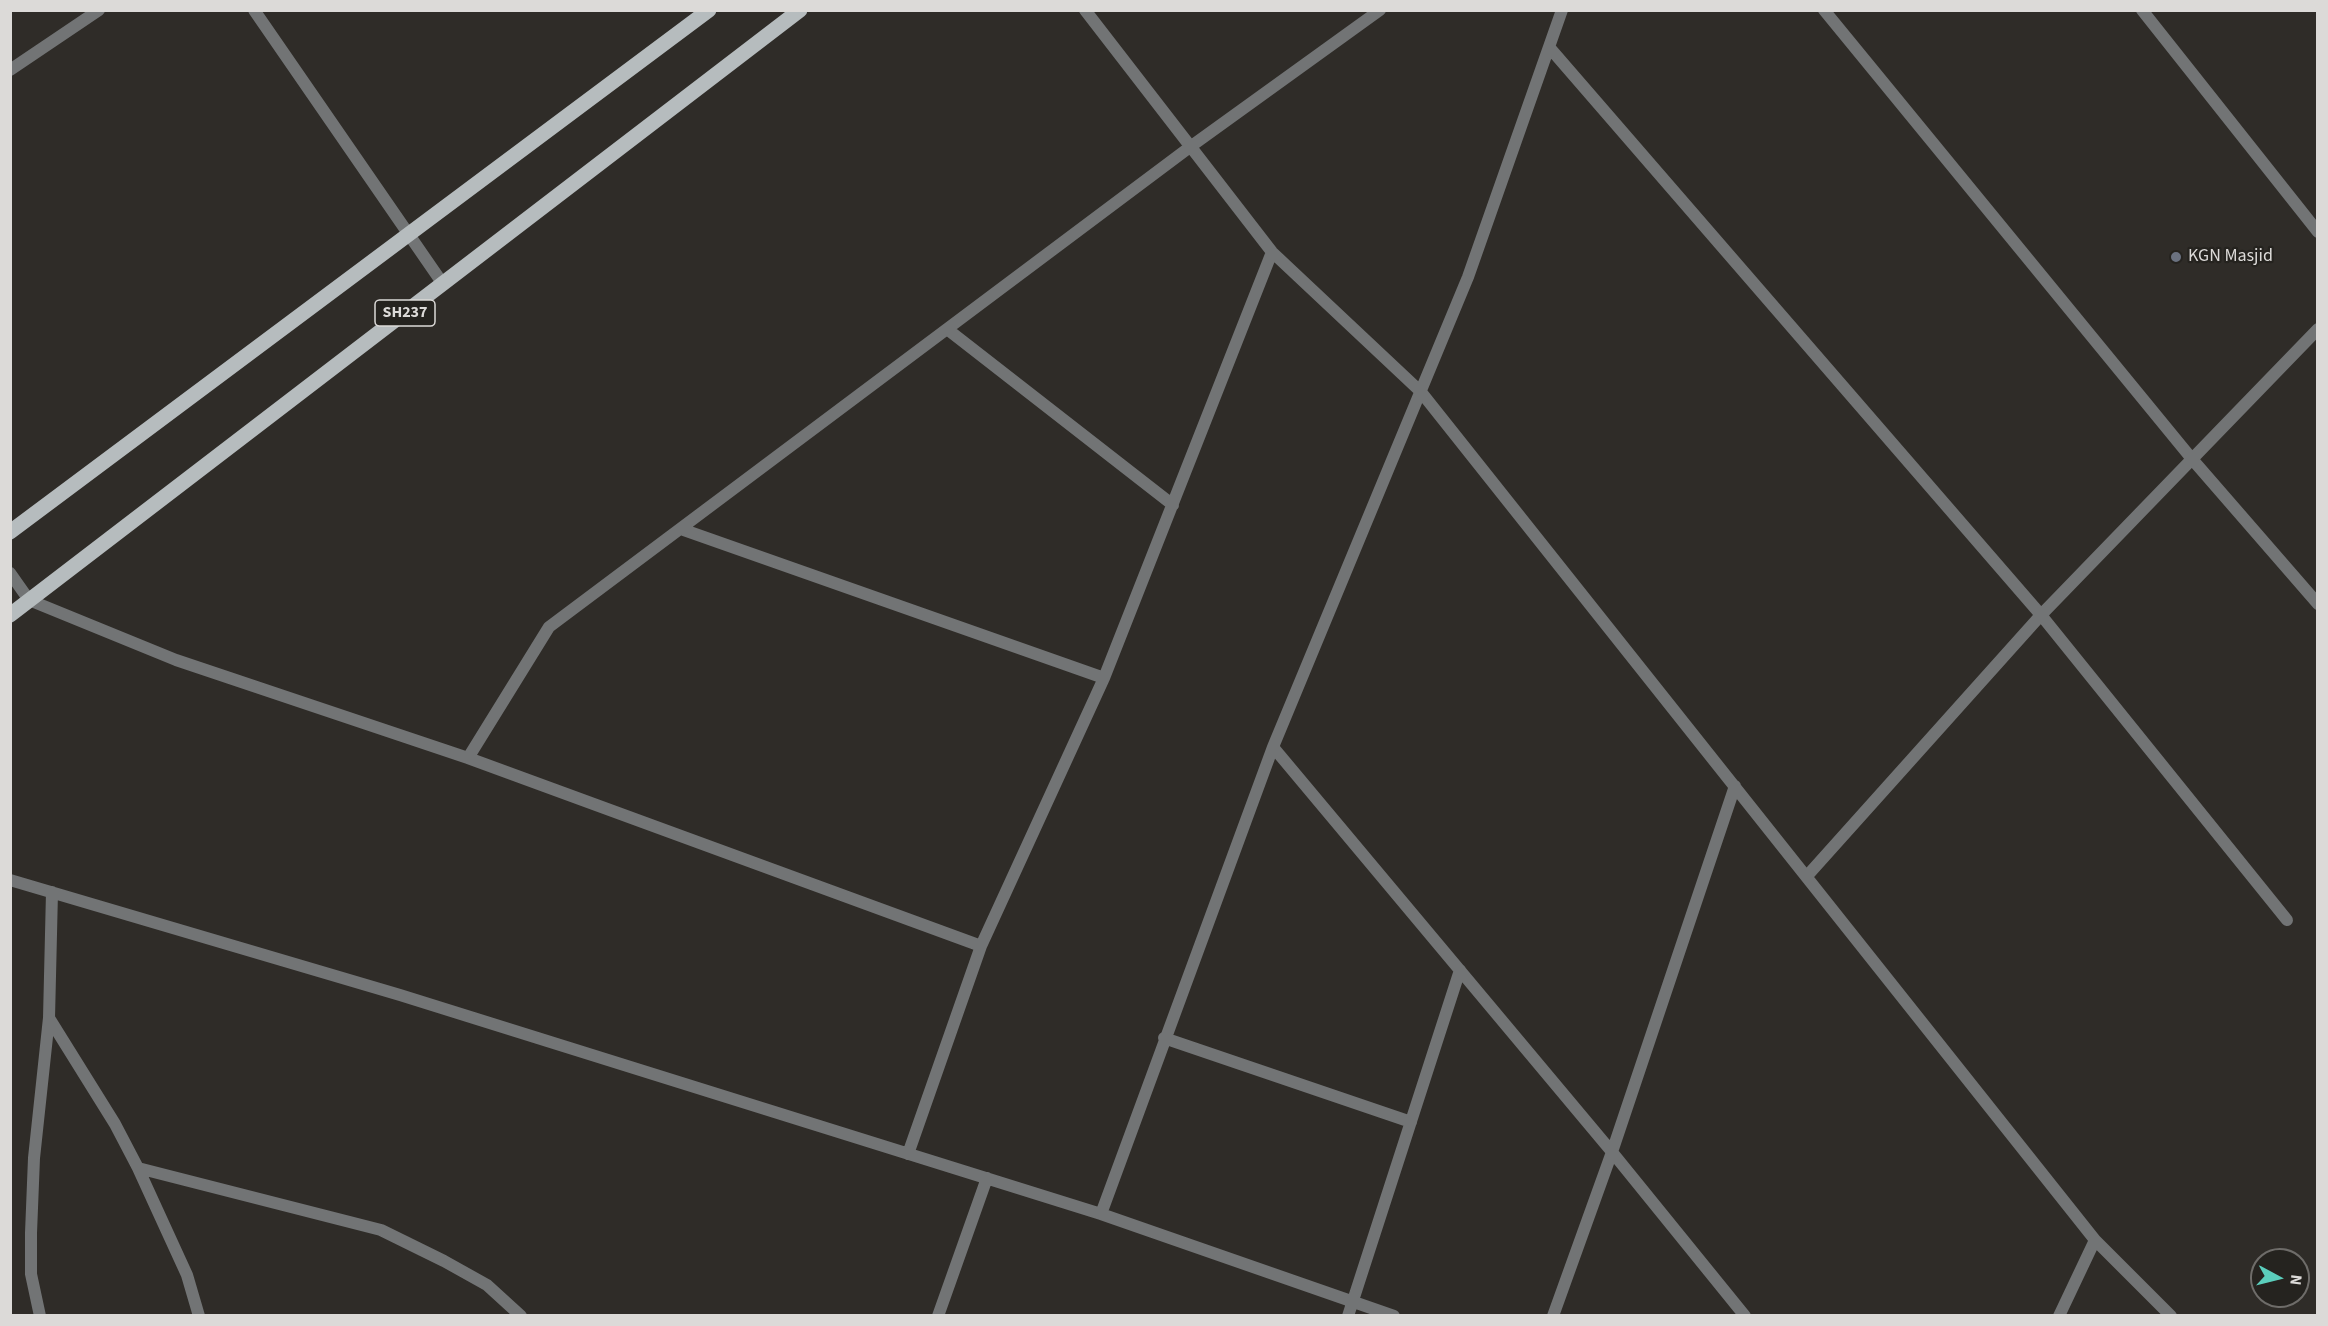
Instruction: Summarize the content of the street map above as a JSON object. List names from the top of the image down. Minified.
{"streets":{"main road":["SH237"]},"places":["KGN Masjid"],"north":"right"}
